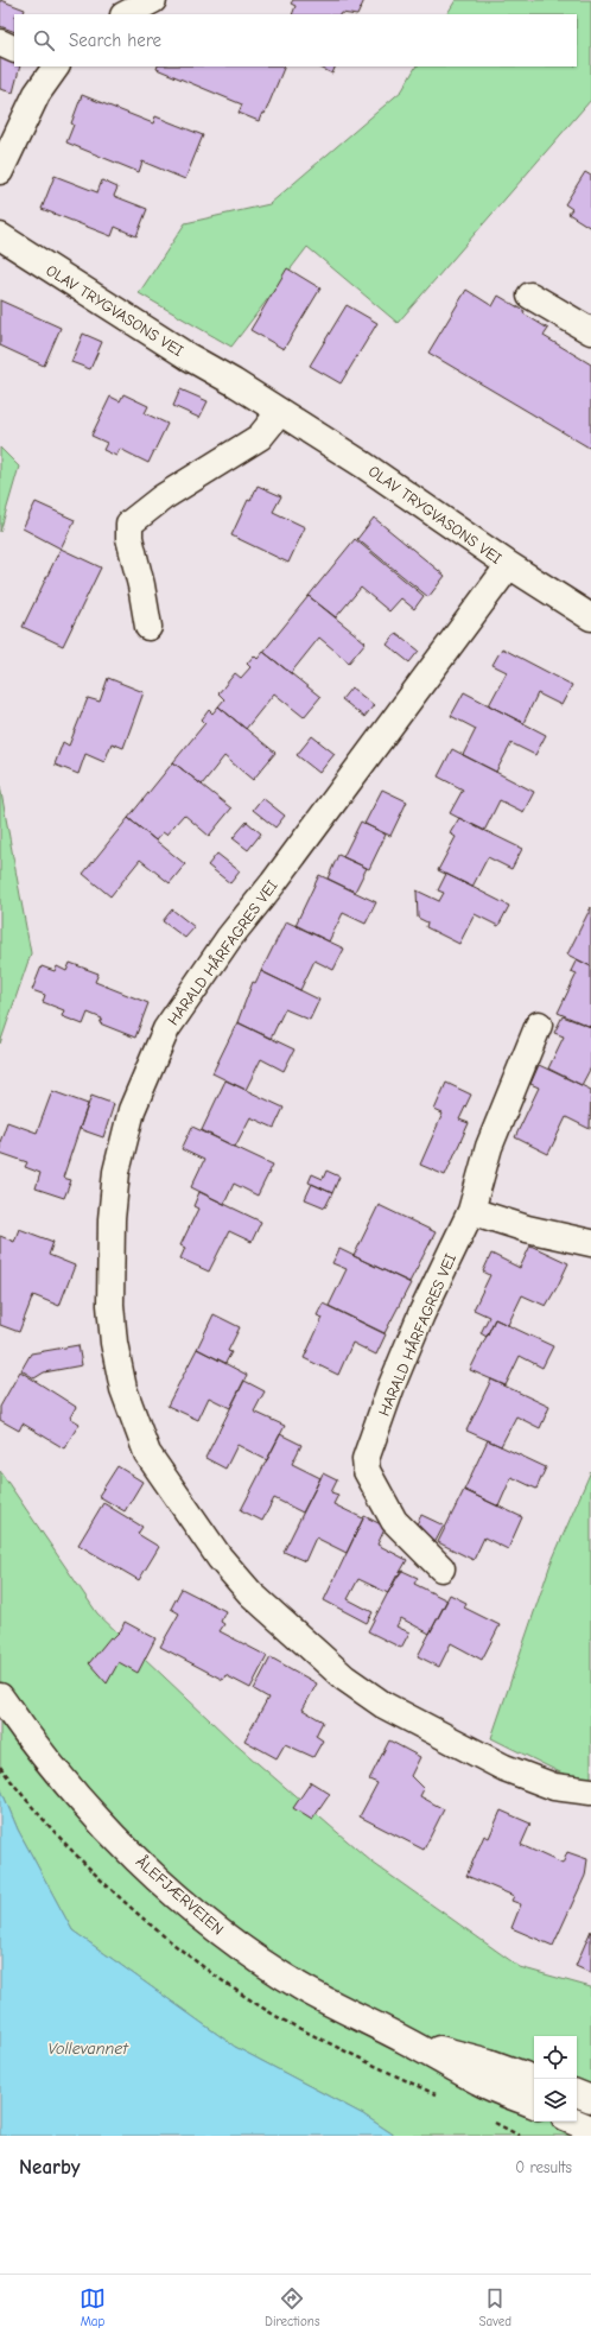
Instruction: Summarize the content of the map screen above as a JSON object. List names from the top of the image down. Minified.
{"streets":{"street":["OLAV TRYGVASONS VEI","HARALD HÅRFAGRES VEI","ÅLEFJÆRVEIEN"]},"crossings":[["OLAV TRYGVASONS VEI","HARALD HÅRFAGRES VEI"]],"water":["Vollevannet"],"page":{"search":"Search here","heading":["Nearby","0 results"],"nav":["Map","Directions","Saved"]}}
